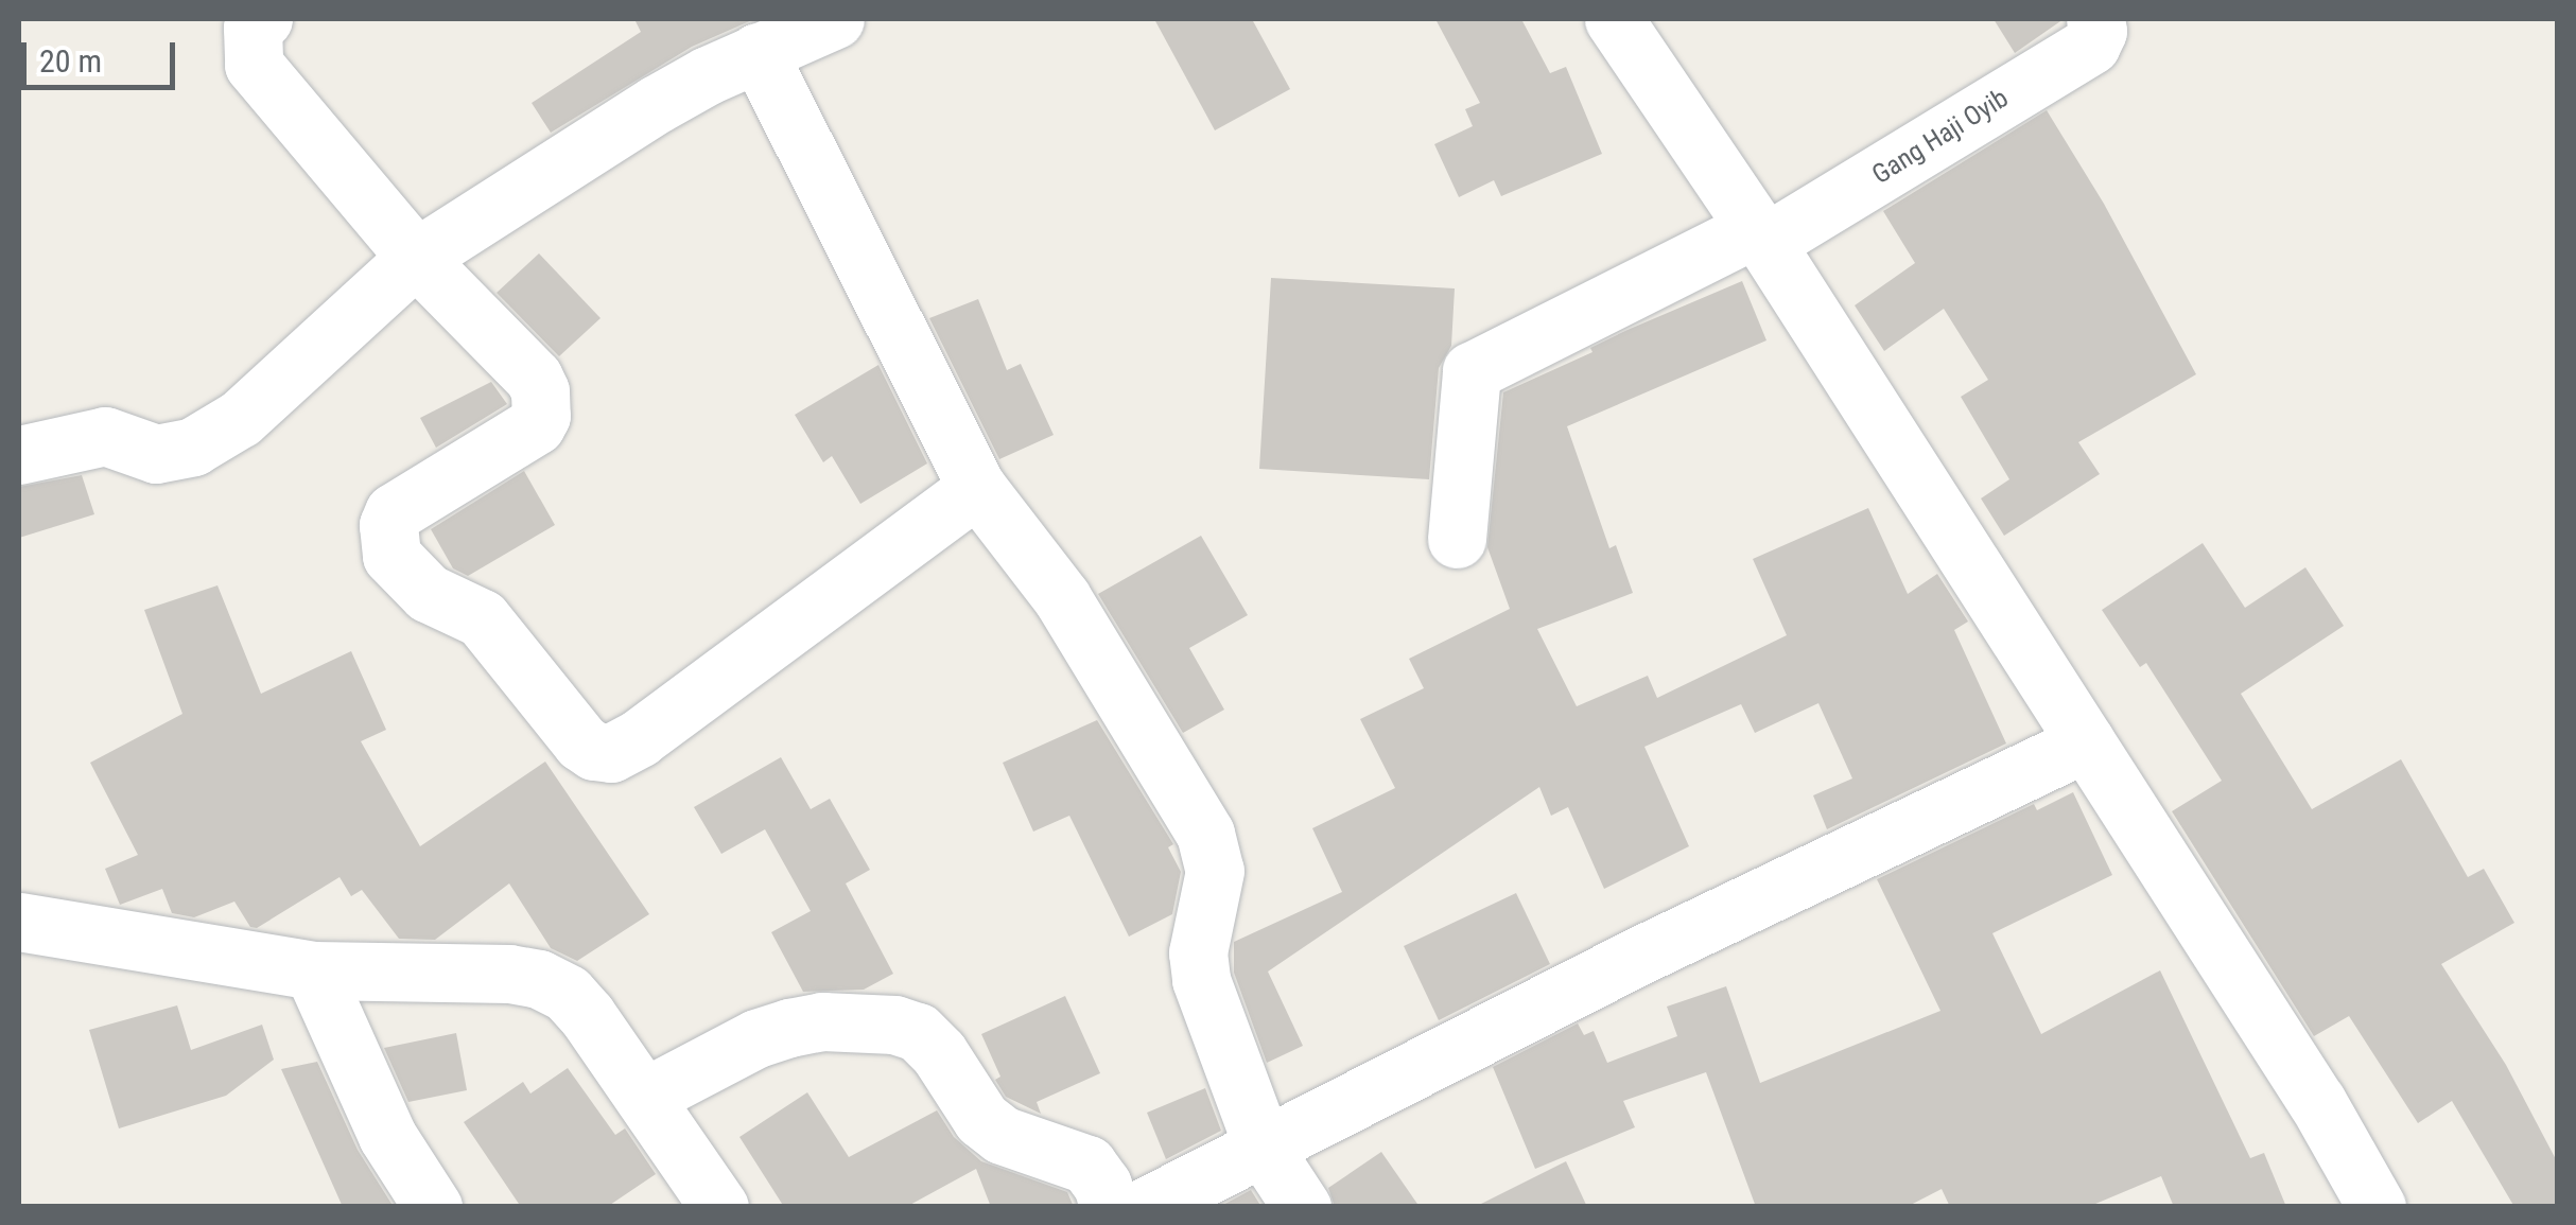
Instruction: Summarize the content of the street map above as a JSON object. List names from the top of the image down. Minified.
{"streets":{"street":["Gang Haji Oyib"]},"scale_bar":"20 m"}
